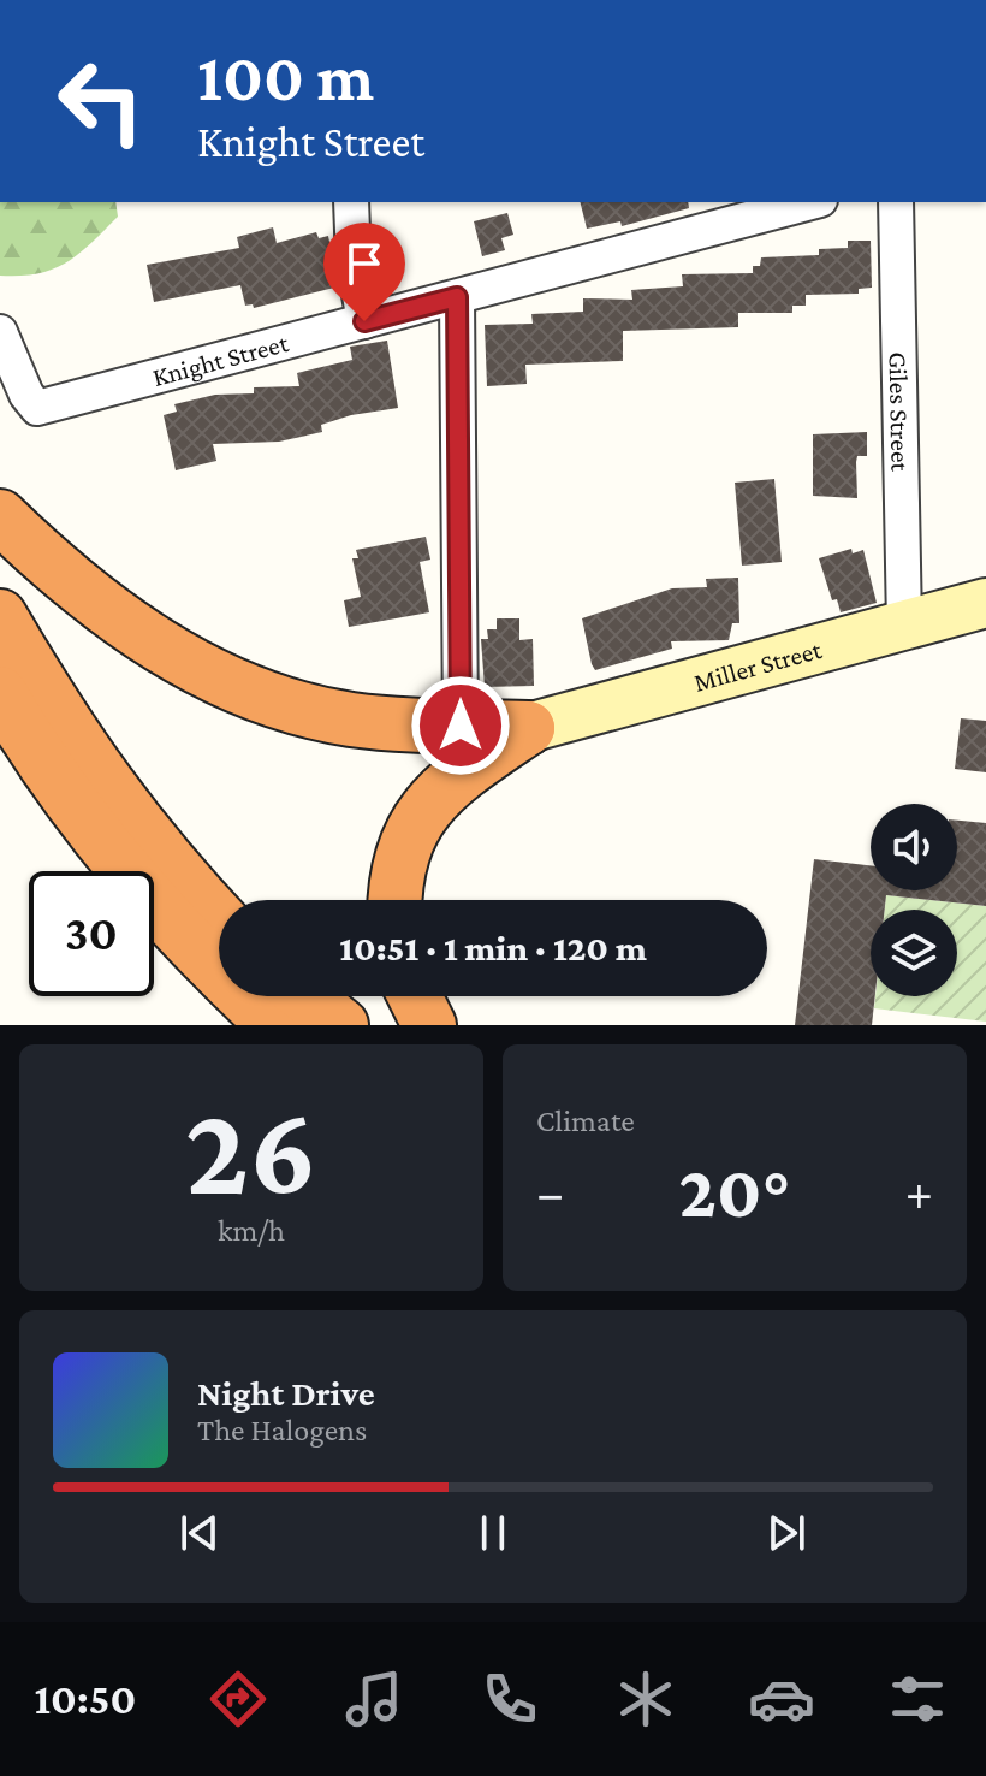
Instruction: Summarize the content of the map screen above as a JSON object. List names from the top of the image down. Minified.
{"streets":{"main road":["Miller Street"],"street":["Knight Street","Giles Street"]},"crossings":[["Giles Street","Miller Street"]],"page":{"turn":["100 m","Knight Street"],"limit":"30","trip":"10:51 · 1 min · 120 m","tile":[["26","km/h"],"Climate"],"heat":["−","20°","+"],"song":["Night Drive","The Halogens"],"tabs":"10:50"}}
